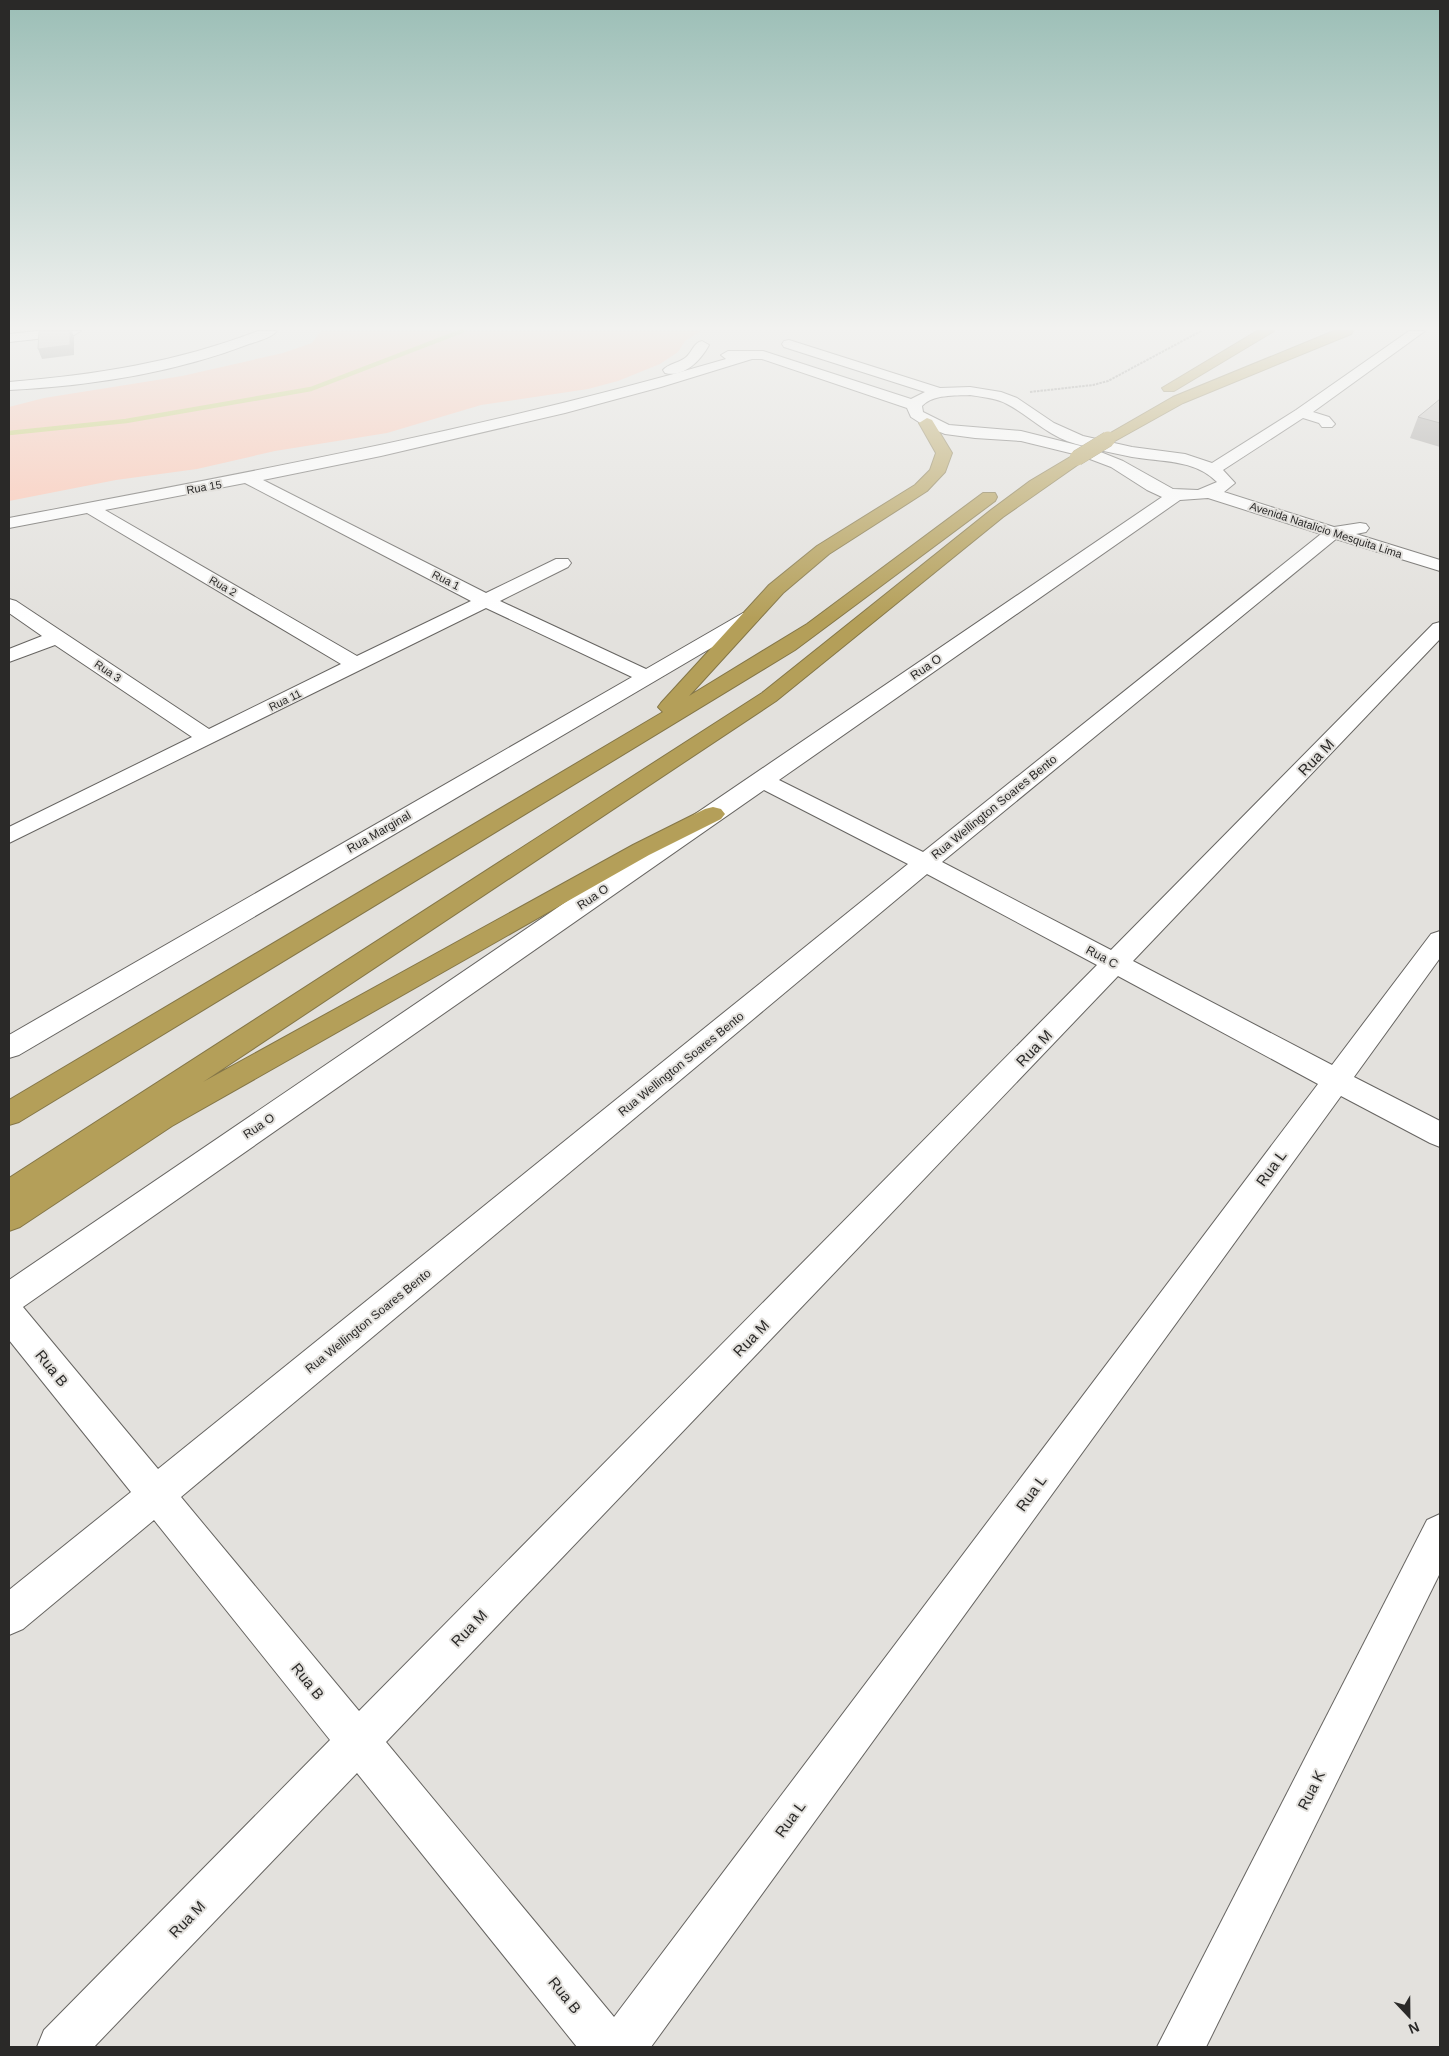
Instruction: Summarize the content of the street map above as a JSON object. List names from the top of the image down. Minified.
{"streets":{"street":["Rua 15","Avenida Natalicio Mesquita Lima","Rua 1","Rua 2","Rua O","Rua 3","Rua 11","Rua M","Rua Wellington Soares Bento","Rua Marginal","Rua C","Rua L","Rua B","Rua K"]},"crossings":[["Rua 15","Rua 1"],["Rua 15","Rua 2"],["Avenida Natalicio Mesquita Lima","Rua O"],["Avenida Natalicio Mesquita Lima","Rua Wellington Soares Bento"],["Rua 1","Rua 11"],["Rua 1","Rua Marginal"],["Rua 2","Rua 11"],["Rua O","Rua C"],["Rua 3","Rua 11"],["Rua M","Rua C"],["Rua M","Rua B"],["Rua Wellington Soares Bento","Rua C"],["Rua Wellington Soares Bento","Rua B"],["Rua C","Rua L"]],"north":"bottom"}
